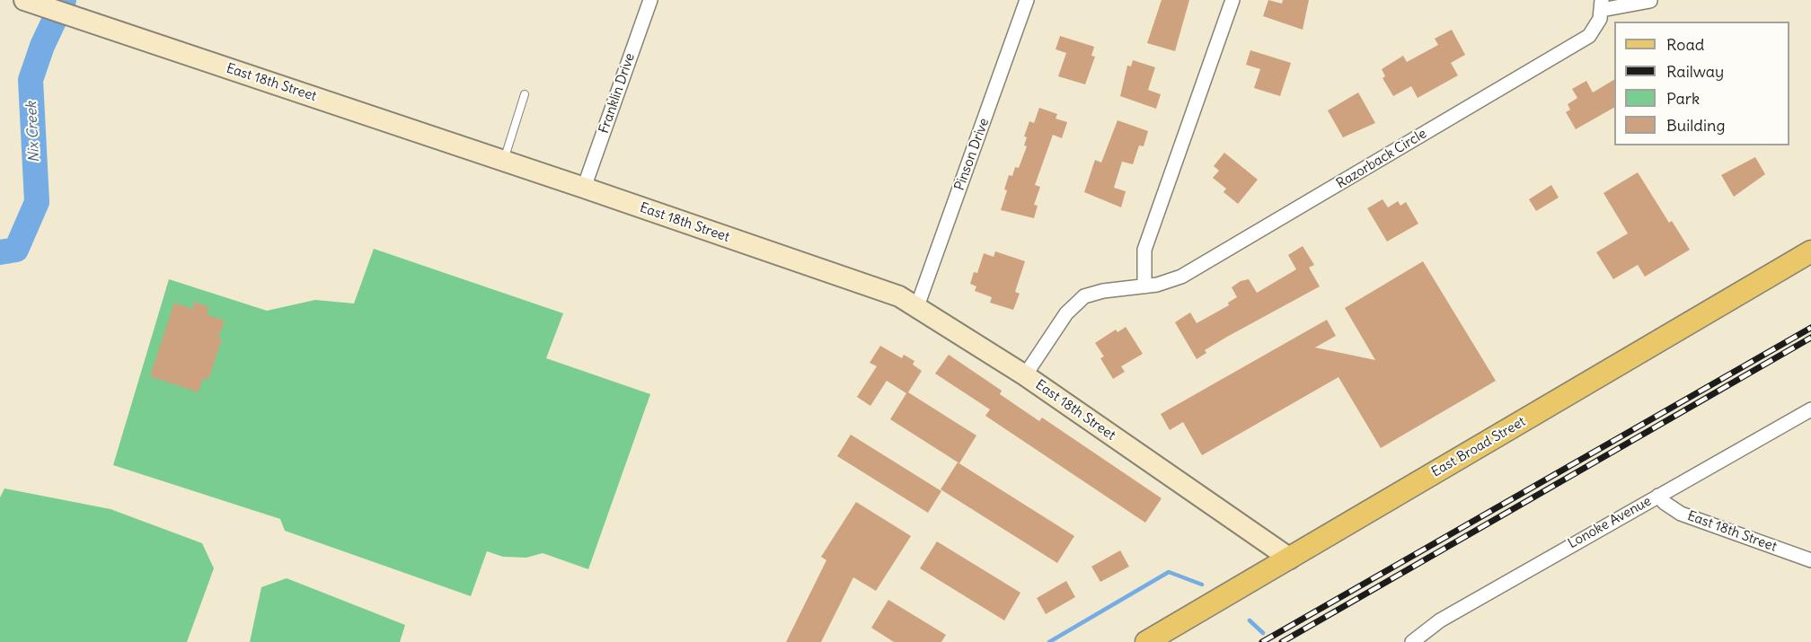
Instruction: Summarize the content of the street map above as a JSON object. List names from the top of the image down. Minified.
{"streets":{"main road":["East Broad Street"],"street":["East 18th Street","Franklin Drive","Pinson Drive","Razorback Circle","Lonoke Avenue"]},"crossings":[["East 18th Street","Franklin Drive"],["East 18th Street","Pinson Drive"],["East 18th Street","Razorback Circle"],["East 18th Street","East Broad Street"],["East 18th Street","Lonoke Avenue"]],"water":["Nix Creek"],"legend":["Road","Railway","Park","Building"]}
